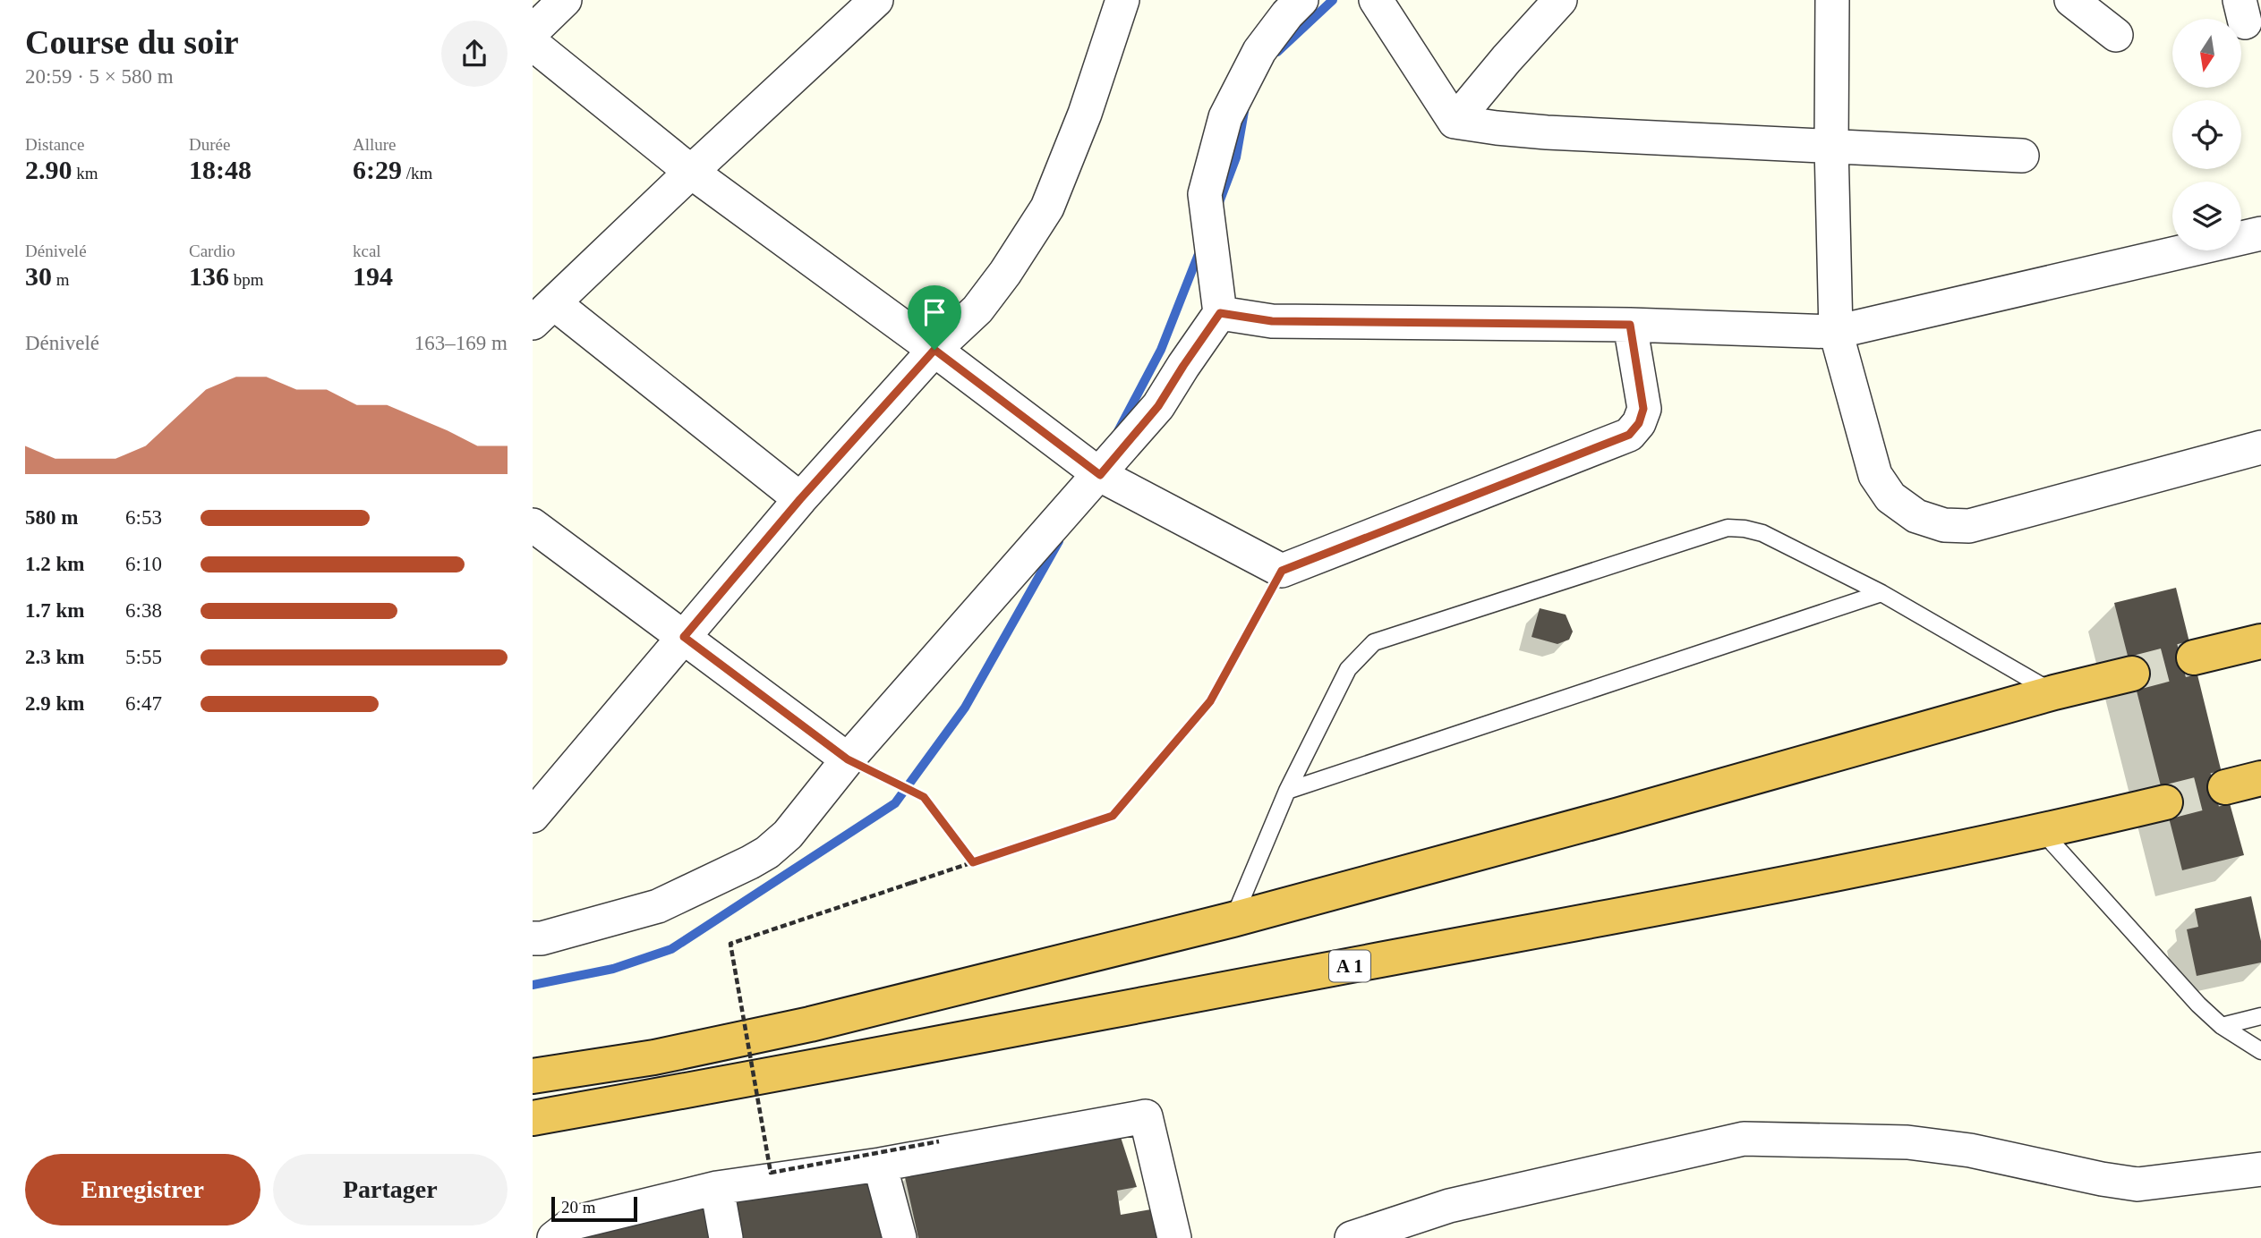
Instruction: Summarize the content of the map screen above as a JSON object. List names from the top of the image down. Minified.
{"streets":{"highway":["A 1"]},"scale_bar":"20 m","north":"bottom","page":{"heading":["Course du soir","20:59 · 5 × 580 m"],"stats":[["Distance","2.90 km"],["Durée","18:48"],["Allure","6:29 /km"],["Dénivelé","30 m"],["Cardio","136 bpm"],["kcal","194"]],"chart":["Dénivelé","163–169 m"],"list":[{"name":"580 m","note":"6:53"},{"name":"1.2 km","note":"6:10"},{"name":"1.7 km","note":"6:38"},{"name":"2.3 km","note":"5:55"},{"name":"2.9 km","note":"6:47"}],"buttons":["Enregistrer","Partager"],"scale":"20 m"}}
